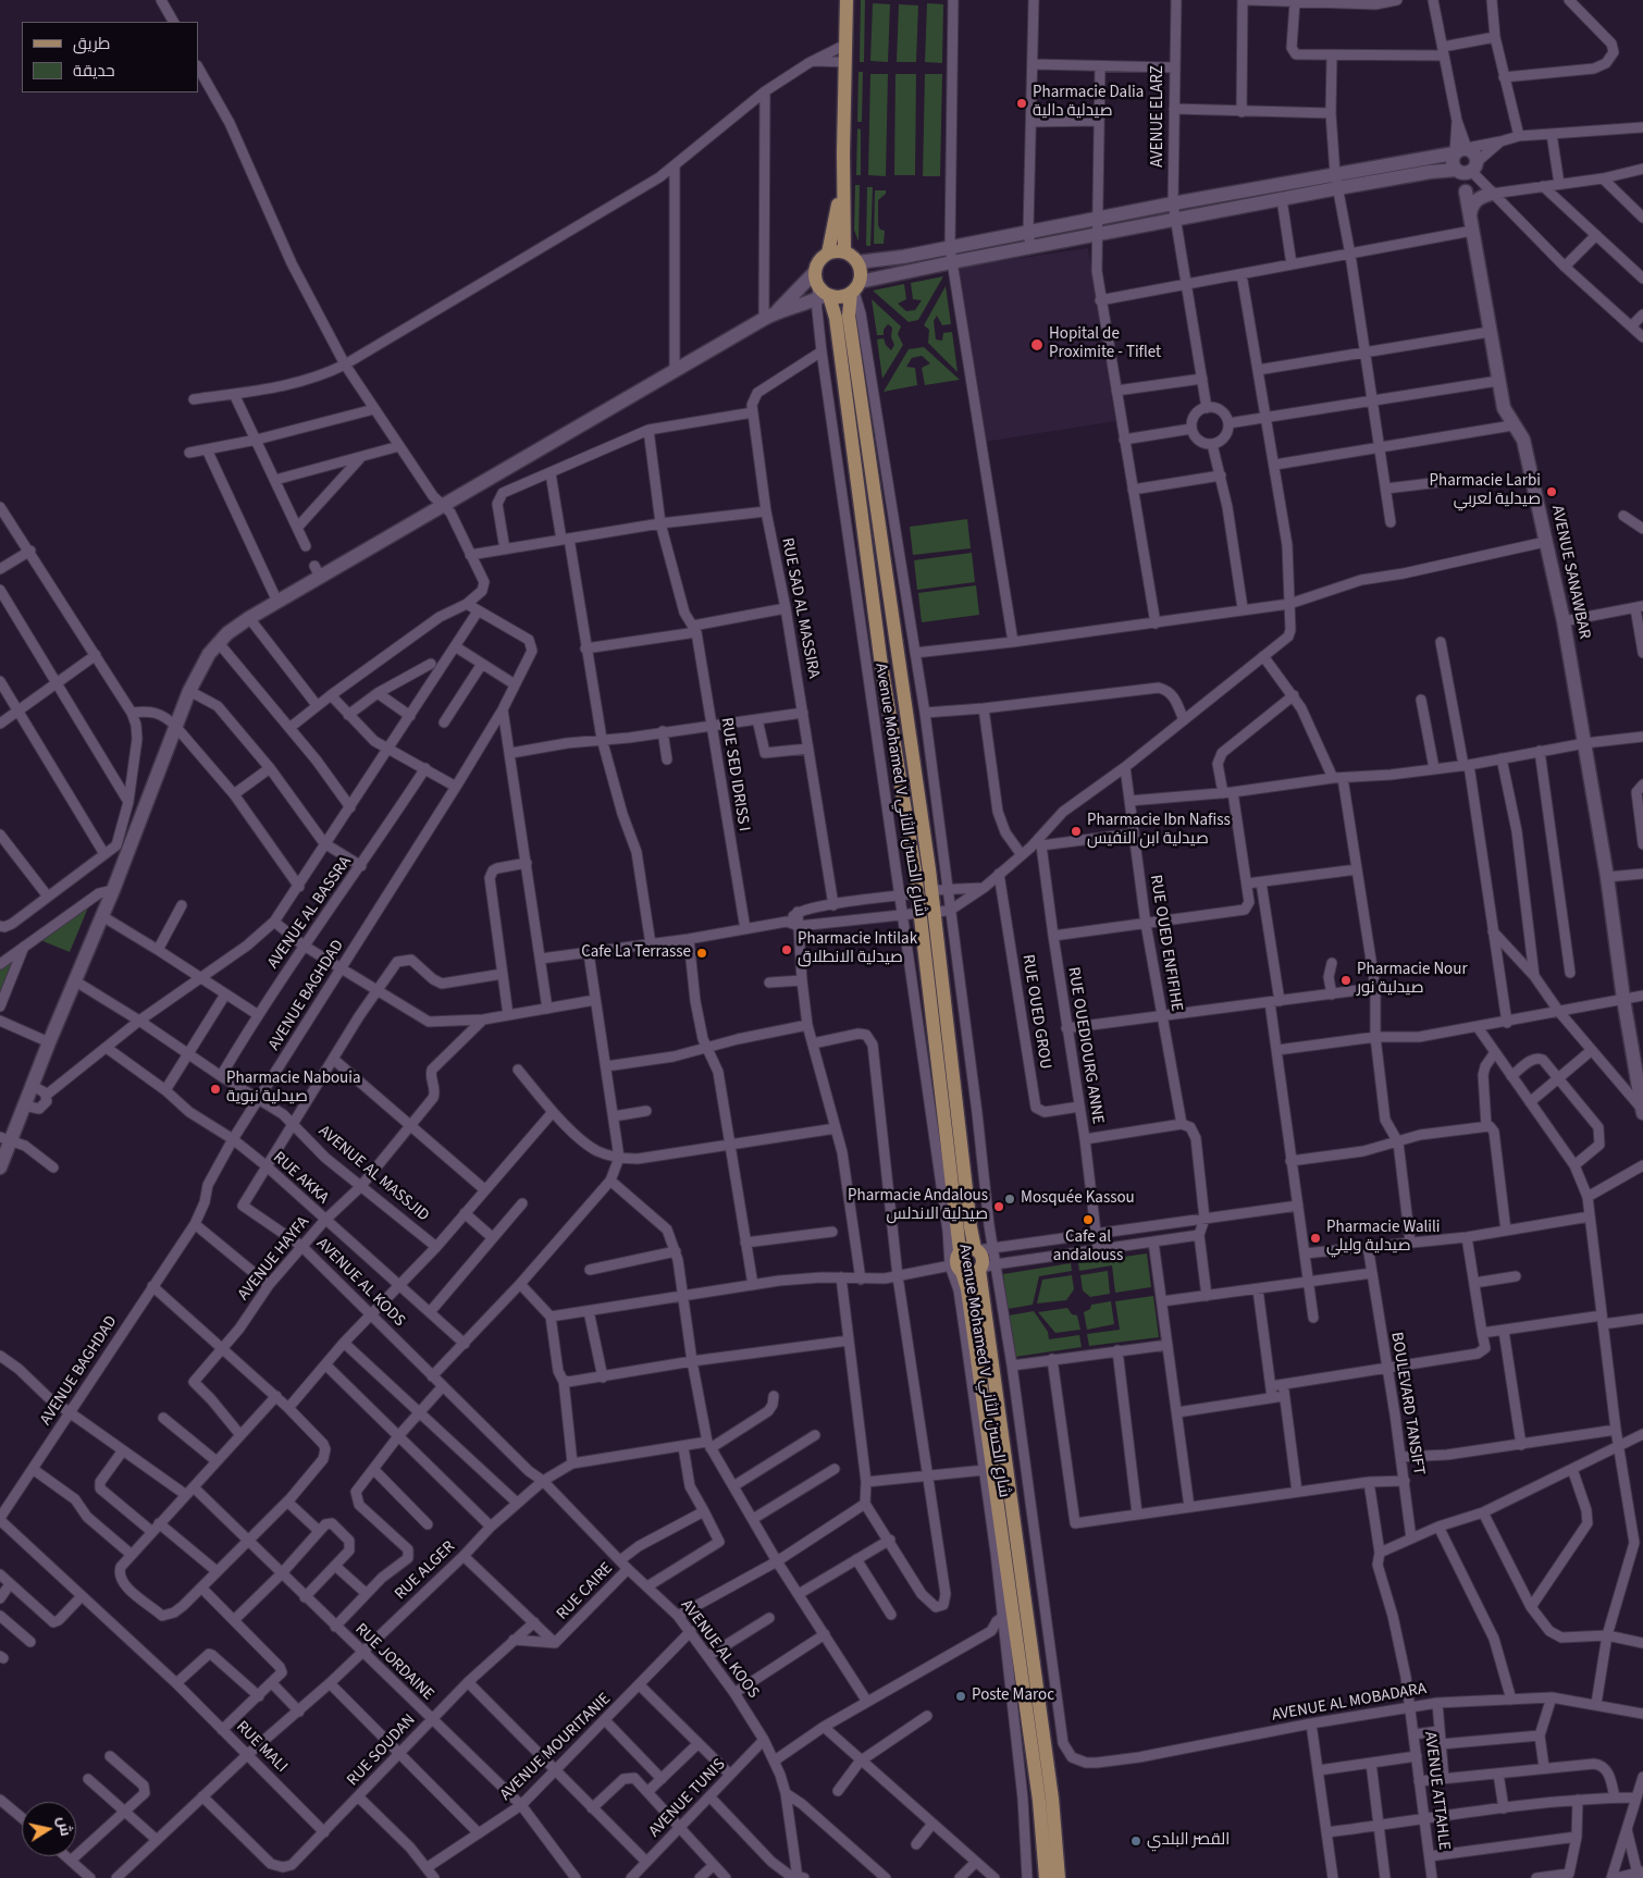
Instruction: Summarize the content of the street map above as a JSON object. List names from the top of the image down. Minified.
{"streets":{"street":["AVENUE ELARZ","AVENUE SANAWBAR","RUE SAD AL MASSIRA","RUE SED IDRISS I","Avenue Mohamed V شارع الحسن الثاني","AVENUE AL BASSRA","RUE OUED ENFIFIHE","AVENUE BAGHDAD","RUE OUED GROU","RUE OUEDIOURG ANNE","AVENUE AL MASSJID","RUE AKKA","AVENUE HAYFA","AVENUE AL KODS","BOULEVARD TANSIFT","RUE ALGER","RUE CAIRE","AVENUE AL KOOS","RUE JORDAINE","AVENUE AL MOBADARA","RUE MALI","AVENUE MOURITANIE","RUE SOUDAN","AVENUE ATTAHLE","AVENUE TUNIS"]},"crossings":[["AVENUE AL BASSRA","AVENUE AL MASSJID"],["AVENUE BAGHDAD","AVENUE AL MASSJID"],["AVENUE BAGHDAD","RUE AKKA"],["AVENUE BAGHDAD","RUE MALI"],["RUE OUED GROU","RUE OUEDIOURG ANNE"],["AVENUE AL MASSJID","AVENUE HAYFA"],["RUE AKKA","AVENUE HAYFA"],["RUE AKKA","AVENUE AL KODS"],["AVENUE HAYFA","AVENUE AL KODS"],["AVENUE AL KODS","AVENUE AL KOOS"],["RUE ALGER","AVENUE AL KOOS"],["RUE ALGER","RUE JORDAINE"],["RUE ALGER","RUE MALI"],["RUE ALGER","RUE SOUDAN"],["RUE CAIRE","AVENUE AL KOOS"],["AVENUE AL KOOS","AVENUE MOURITANIE"],["AVENUE AL KOOS","AVENUE TUNIS"],["RUE JORDAINE","AVENUE MOURITANIE"],["RUE JORDAINE","RUE SOUDAN"],["AVENUE AL MOBADARA","AVENUE ATTAHLE"],["RUE MALI","RUE SOUDAN"]],"places":["Pharmacie Dalia صيدلية دالية","Hopital de Proximite - Tiflet","Pharmacie Larbi صيدلية لعربي","Pharmacie Ibn Nafiss صيدلية ابن النفيس","Pharmacie Intilak صيدلية الانطلاق","Cafe La Terrasse","Pharmacie Nour صيدلية نور","Pharmacie Nabouia صيدلية نبوية","Mosquée Kassou","Pharmacie Andalous صيدلية الاندلس","Cafe al andalouss","Pharmacie Walili صيدلية وليلي","Poste Maroc","القصر البلدي"],"legend":["طريق","حديقة"],"north":"right"}
